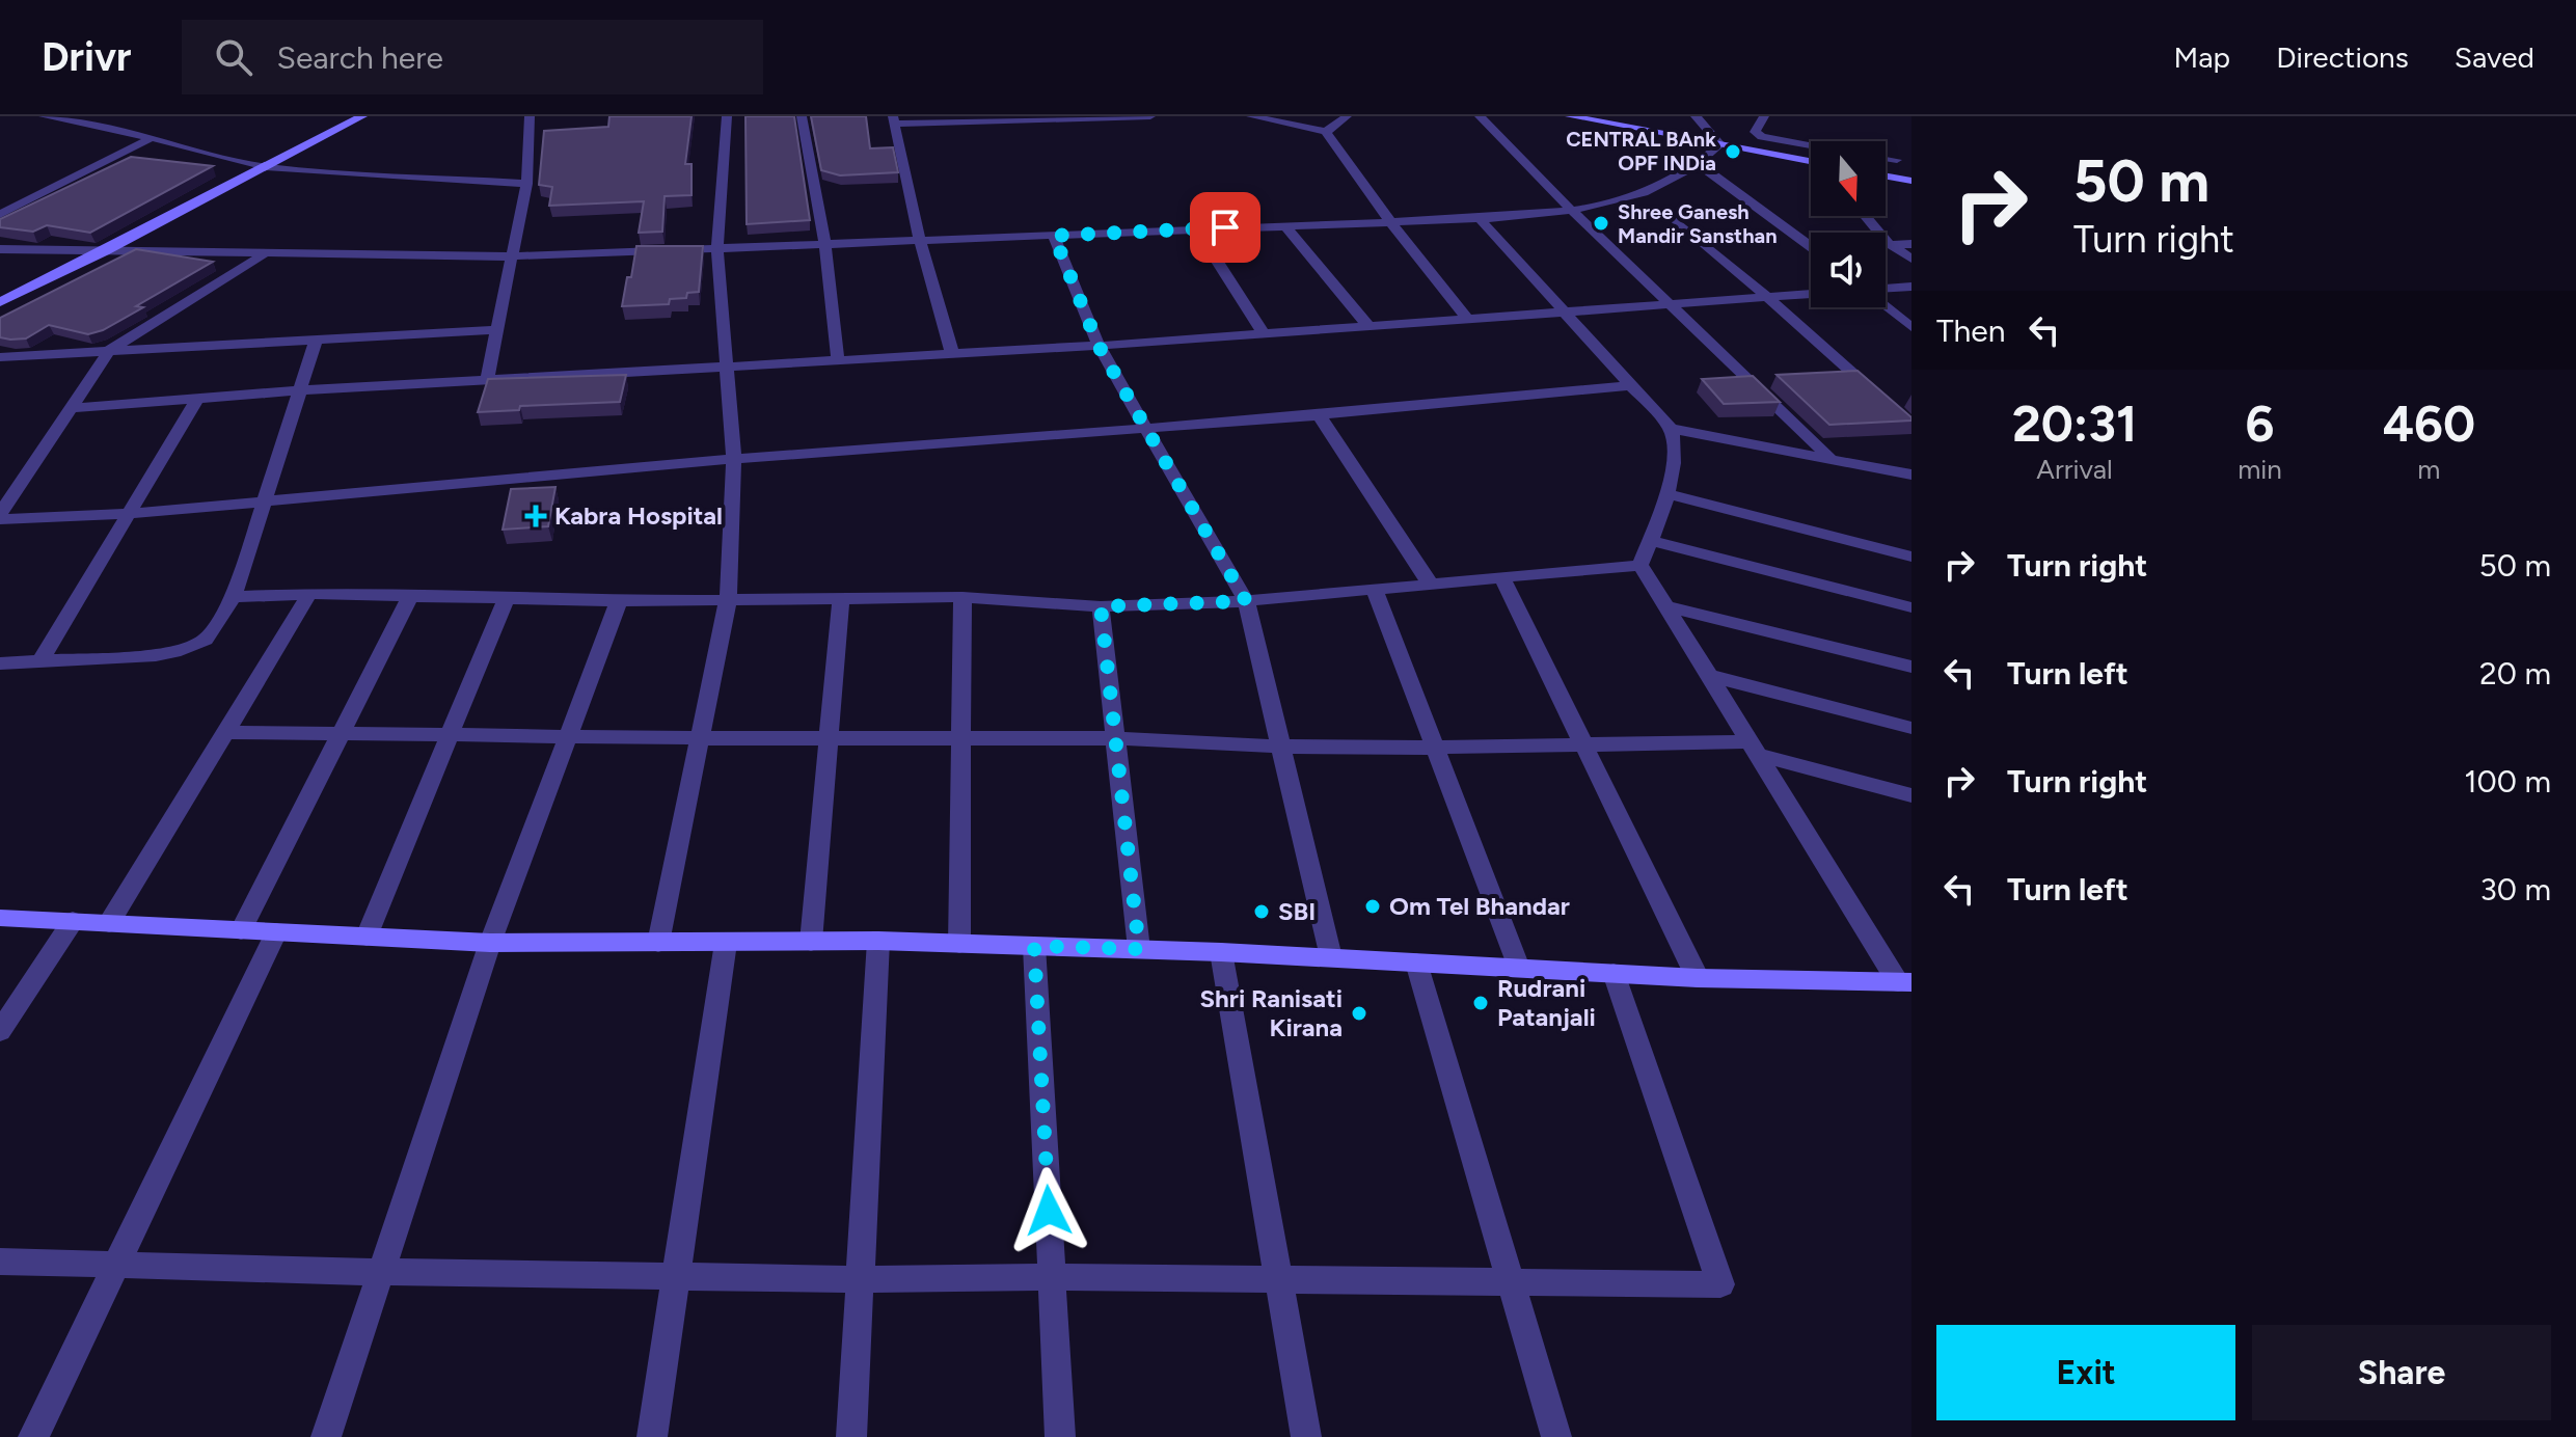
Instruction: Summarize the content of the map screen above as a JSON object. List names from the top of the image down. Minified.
{"places":{"other":["CENTRAL BAnk OPF INDia","Shree Ganesh Mandir Sansthan","Om Tel Bhandar","SBI","Rudrani Patanjali","Shri Ranisati Kirana"],"health":["Kabra Hospital"]},"north":"bottom","page":{"header":"Drivr","search":"Search here","nav":["Map","Directions","Saved"],"turn":["50 m","Turn right"],"then":"Then","eta":["20:31","Arrival","6","min","460","m"],"list":[{"name":"Turn right","value":"50 m"},{"name":"Turn left","value":"20 m"},{"name":"Turn right","value":"100 m"},{"name":"Turn left","value":"30 m"}],"buttons":["Exit","Share"]}}
